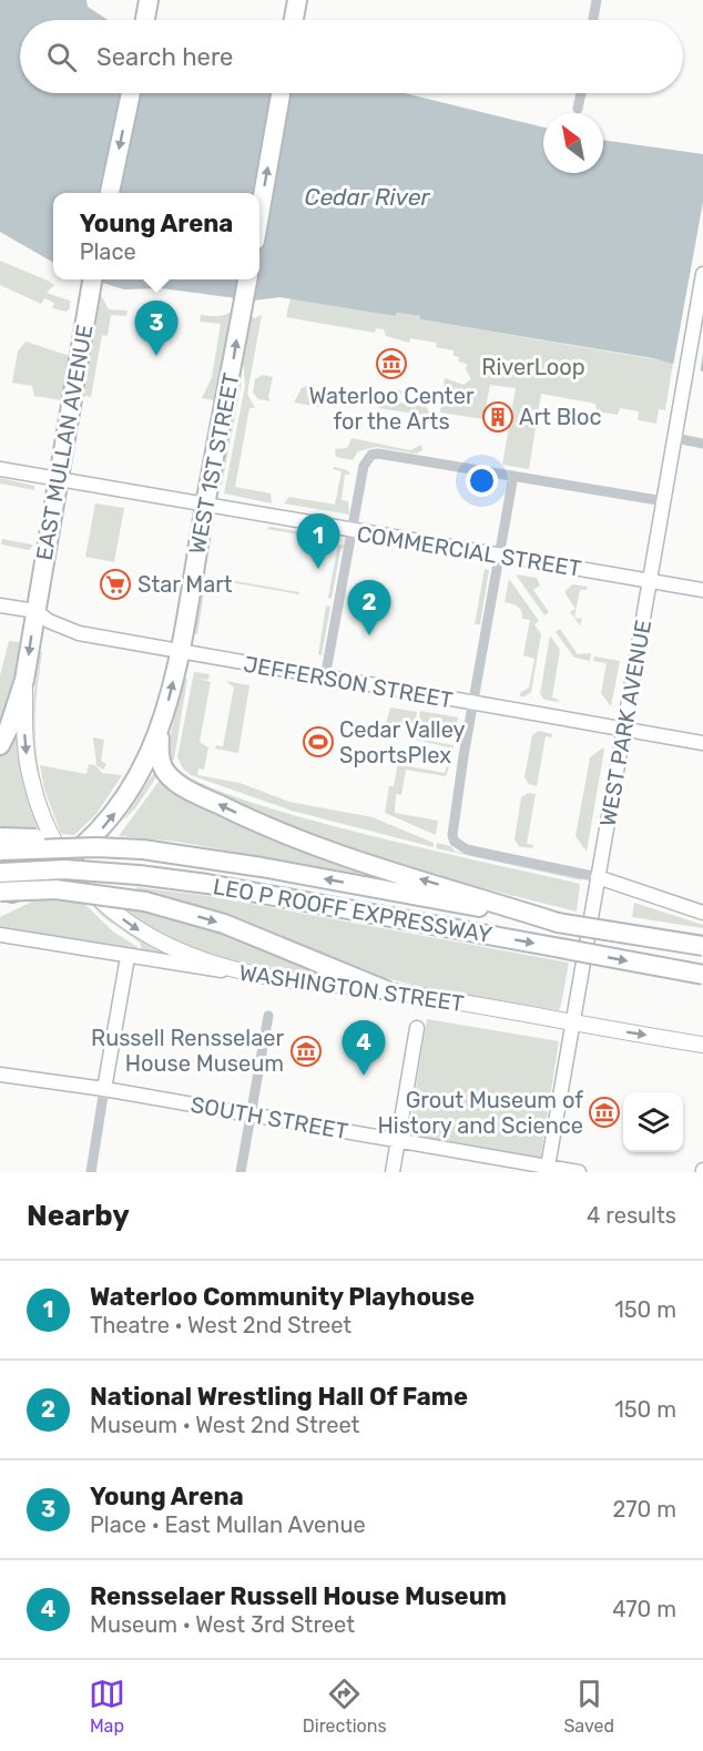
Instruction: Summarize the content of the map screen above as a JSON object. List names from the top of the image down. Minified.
{"streets":{"highway":["EAST MULLAN AVENUE","WEST 1ST STREET","LEO P ROOFF EXPRESSWAY"],"main road":["WASHINGTON STREET"],"street":["COMMERCIAL STREET","JEFFERSON STREET","WEST PARK AVENUE","SOUTH STREET"]},"crossings":[["EAST MULLAN AVENUE","COMMERCIAL STREET"],["EAST MULLAN AVENUE","JEFFERSON STREET"],["WEST 1ST STREET","COMMERCIAL STREET"],["WEST 1ST STREET","JEFFERSON STREET"],["COMMERCIAL STREET","WEST PARK AVENUE"],["JEFFERSON STREET","WEST PARK AVENUE"],["WEST PARK AVENUE","WASHINGTON STREET"],["WEST PARK AVENUE","SOUTH STREET"]],"one_way":["WEST 1ST STREET"],"water":["Cedar River"],"parks":["RiverLoop"],"places":{"museum":["Waterloo Center for the Arts","Russell Rensselaer House Museum","Grout Museum of History and Science"],"building":["Art Bloc"],"supermarket":["Star Mart"],"sports":["Cedar Valley SportsPlex"]},"north":"top left","page":{"search":"Search here","popup":["Young Arena","Place"],"pins":["3","1","2","4"],"heading":["Nearby","4 results"],"list":[{"mark":"1","name":"Waterloo Community Playhouse","note":"Theatre · West 2nd Street","value":"150 m"},{"mark":"2","name":"National Wrestling Hall Of Fame","note":"Museum · West 2nd Street","value":"150 m"},{"mark":"3","name":"Young Arena","note":"Place · East Mullan Avenue","value":"270 m"},{"mark":"4","name":"Rensselaer Russell House Museum","note":"Museum · West 3rd Street","value":"470 m"}],"nav":["Map","Directions","Saved"]}}
